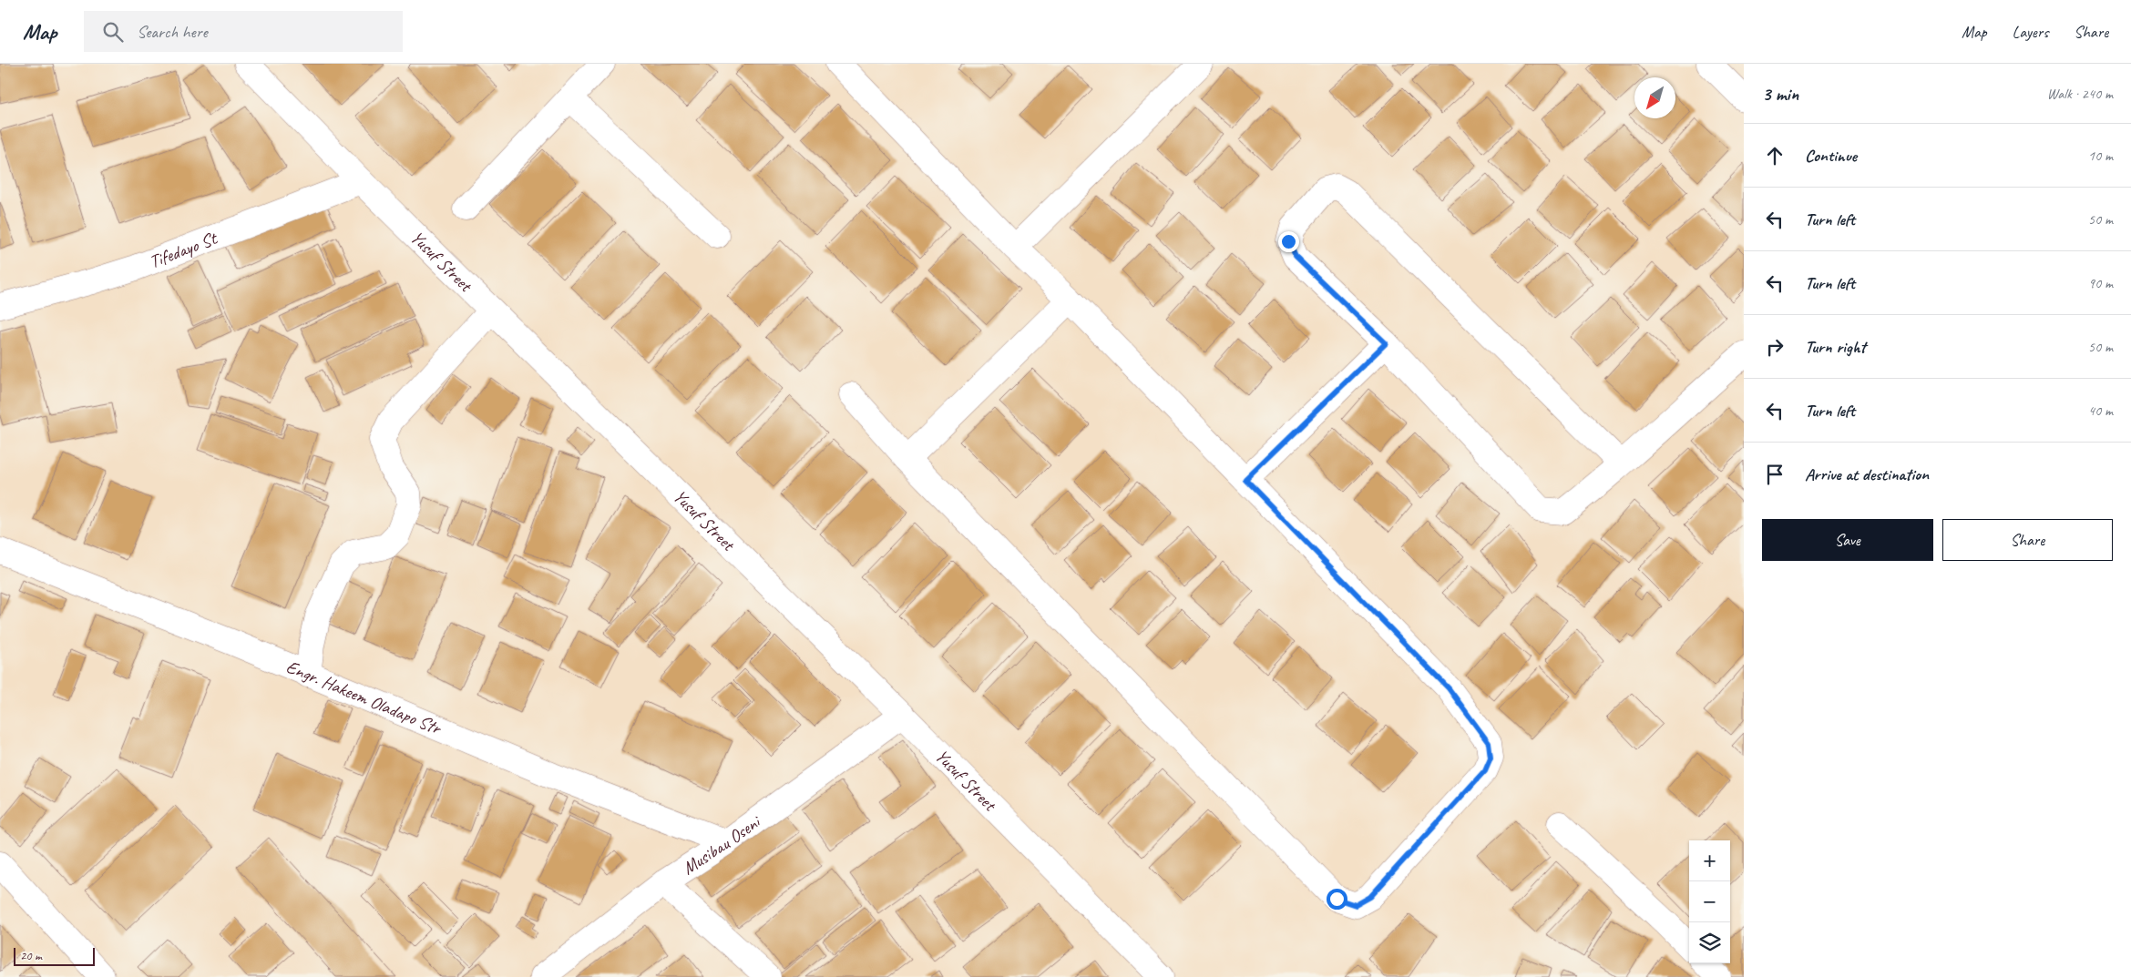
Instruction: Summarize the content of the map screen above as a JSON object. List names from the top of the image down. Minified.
{"streets":{"street":["Tifedayo St","Yusuf Street","Engr. Hakeem Oladapo Str","Musibau Oseni"]},"crossings":[["Tifedayo St","Yusuf Street"],["Yusuf Street","Musibau Oseni"],["Engr. Hakeem Oladapo Str","Musibau Oseni"]],"scale_bar":"20 m","north":"bottom left","page":{"header":"Map","search":"Search here","nav":["Map","Layers","Share"],"heading":["3 min","Walk · 240 m"],"list":[["Continue","10 m"],["Turn left","50 m"],["Turn left","90 m"],["Turn right","50 m"],["Turn left","40 m"],"Arrive at destination"],"buttons":["Save","Share"],"map_buttons":["+","−"],"scale":"20 m"}}
